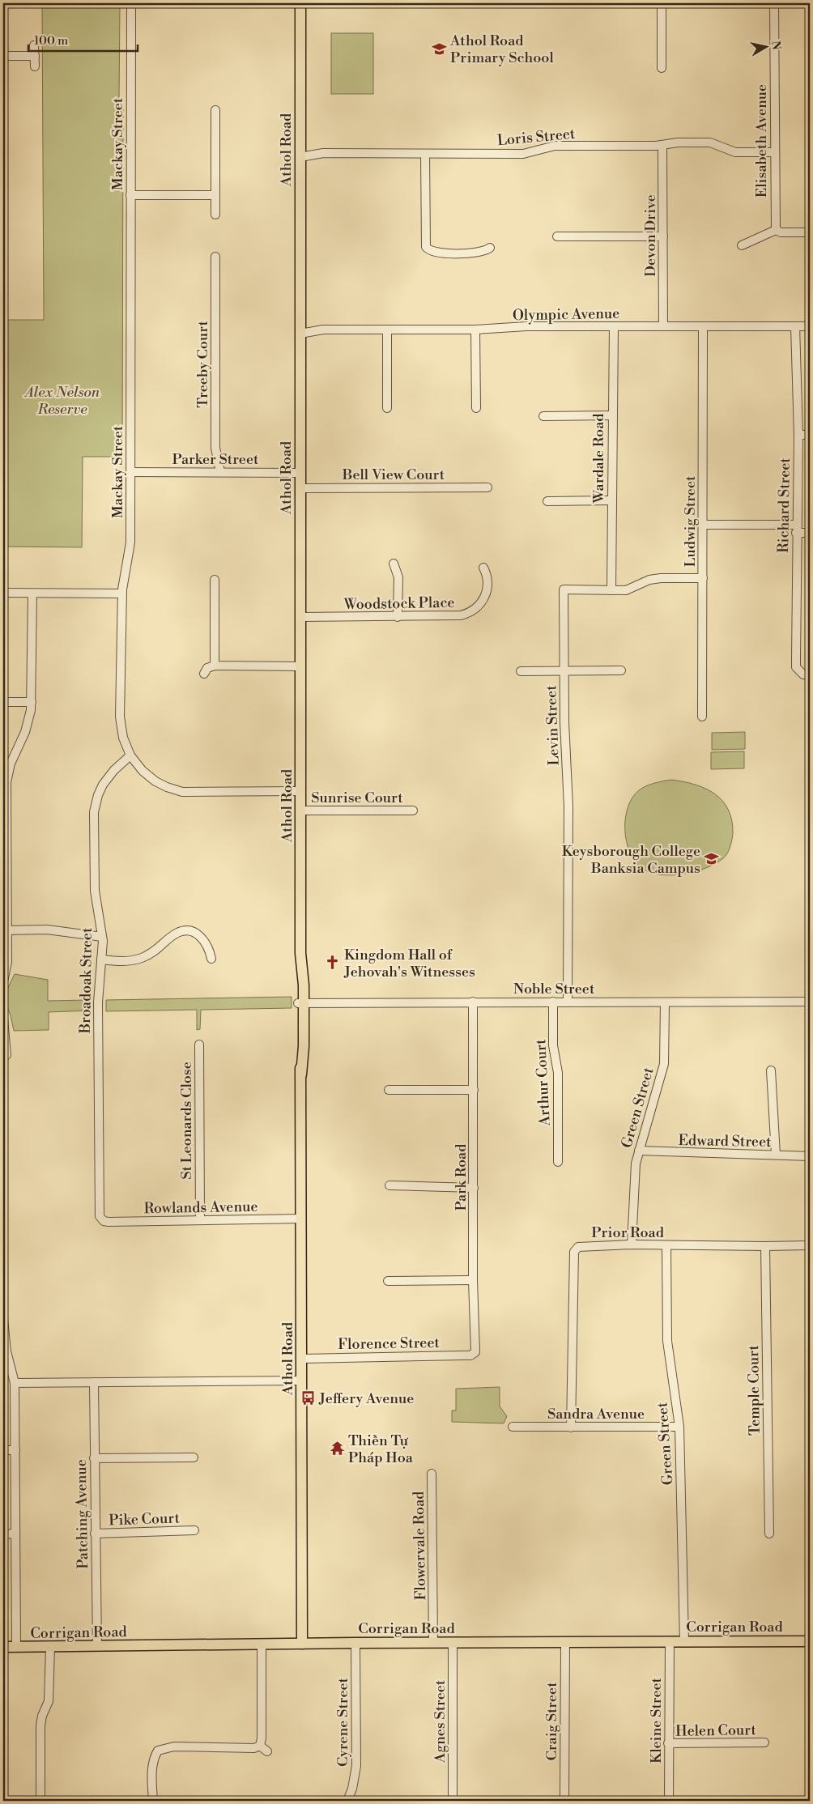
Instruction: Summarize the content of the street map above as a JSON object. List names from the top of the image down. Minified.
{"streets":{"main road":["Athol Road","Corrigan Road"],"street":["Loris Street","Elisabeth Avenue","Mackay Street","Devon Drive","Olympic Avenue","Treeby Court","Wardale Road","Parker Street","Bell View Court","Richard Street","Ludwig Street","Woodstock Place","Levin Street","Sunrise Court","Broadoak Street","Noble Street","Arthur Court","Green Street","St Leonards Close","Edward Street","Park Road","Rowlands Avenue","Prior Road","Florence Street","Temple Court","Sandra Avenue","Patching Avenue","Pike Court","Flowervale Road","Kleine Street","Agnes Street","Craig Street","Cyrene Street","Helen Court"]},"crossings":[["Loris Street","Elisabeth Avenue"],["Loris Street","Athol Road"],["Loris Street","Devon Drive"],["Mackay Street","Athol Road"],["Mackay Street","Parker Street"],["Mackay Street","Broadoak Street"],["Athol Road","Olympic Avenue"],["Athol Road","Parker Street"],["Athol Road","Bell View Court"],["Athol Road","Woodstock Place"],["Athol Road","Sunrise Court"],["Athol Road","Noble Street"],["Athol Road","Rowlands Avenue"],["Athol Road","Florence Street"],["Athol Road","Corrigan Road"],["Devon Drive","Olympic Avenue"],["Olympic Avenue","Wardale Road"],["Olympic Avenue","Richard Street"],["Olympic Avenue","Ludwig Street"],["Treeby Court","Parker Street"],["Wardale Road","Levin Street"],["Ludwig Street","Levin Street"],["Levin Street","Noble Street"],["Broadoak Street","Rowlands Avenue"],["Noble Street","Arthur Court"],["Noble Street","Green Street"],["Noble Street","Park Road"],["Green Street","Edward Street"],["Green Street","Prior Road"],["Green Street","Sandra Avenue"],["Green Street","Corrigan Road"],["St Leonards Close","Rowlands Avenue"],["Park Road","Florence Street"],["Prior Road","Temple Court"],["Prior Road","Sandra Avenue"],["Patching Avenue","Pike Court"],["Patching Avenue","Corrigan Road"],["Flowervale Road","Corrigan Road"],["Corrigan Road","Kleine Street"],["Corrigan Road","Agnes Street"],["Corrigan Road","Craig Street"],["Corrigan Road","Cyrene Street"],["Kleine Street","Helen Court"]],"parks":["Alex Nelson Reserve"],"places":{"school or university":["Athol Road Primary School","Keysborough College Banksia Campus"],"church":["Kingdom Hall of Jehovah's Witnesses"],"bus stop":["Jeffery Avenue"],"temple":["Thiền Tự Pháp Hoa"]},"scale_bar":"100 m","north":"right"}
